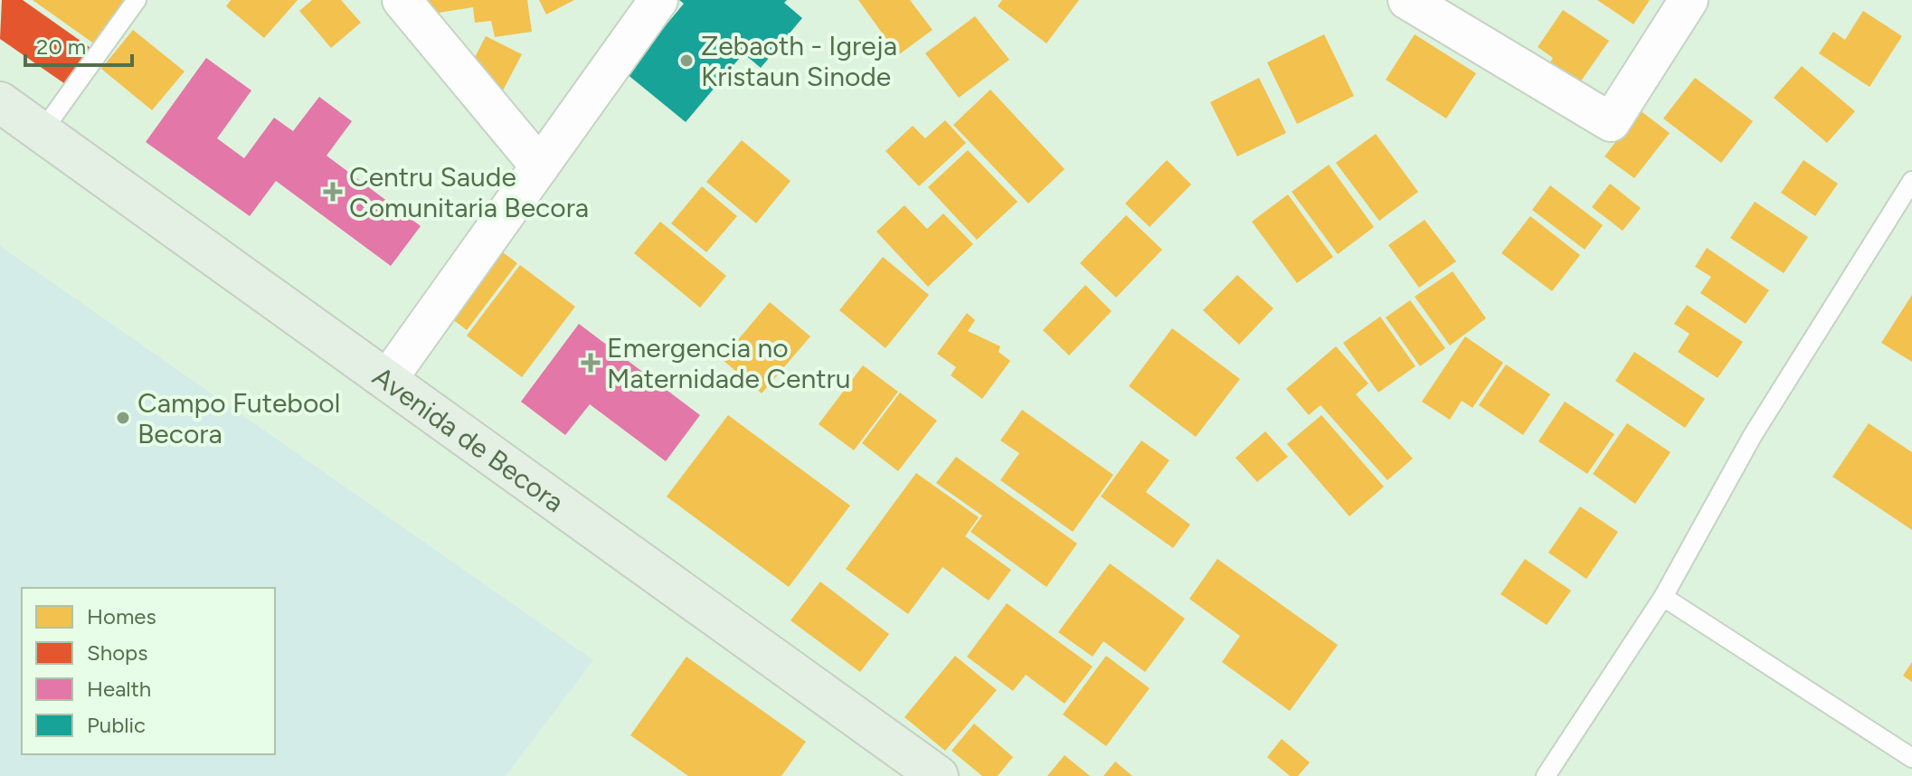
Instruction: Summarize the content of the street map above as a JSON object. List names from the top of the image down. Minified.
{"streets":{"main road":["Avenida de Becora"]},"places":{"other":["Zebaoth - Igreja Kristaun Sinode","Campo Futebool Becora"],"health":["Centru Saude Comunitaria Becora","Emergencia no Maternidade Centru"]},"legend":["Homes","Shops","Health","Public"],"scale_bar":"20 m"}
